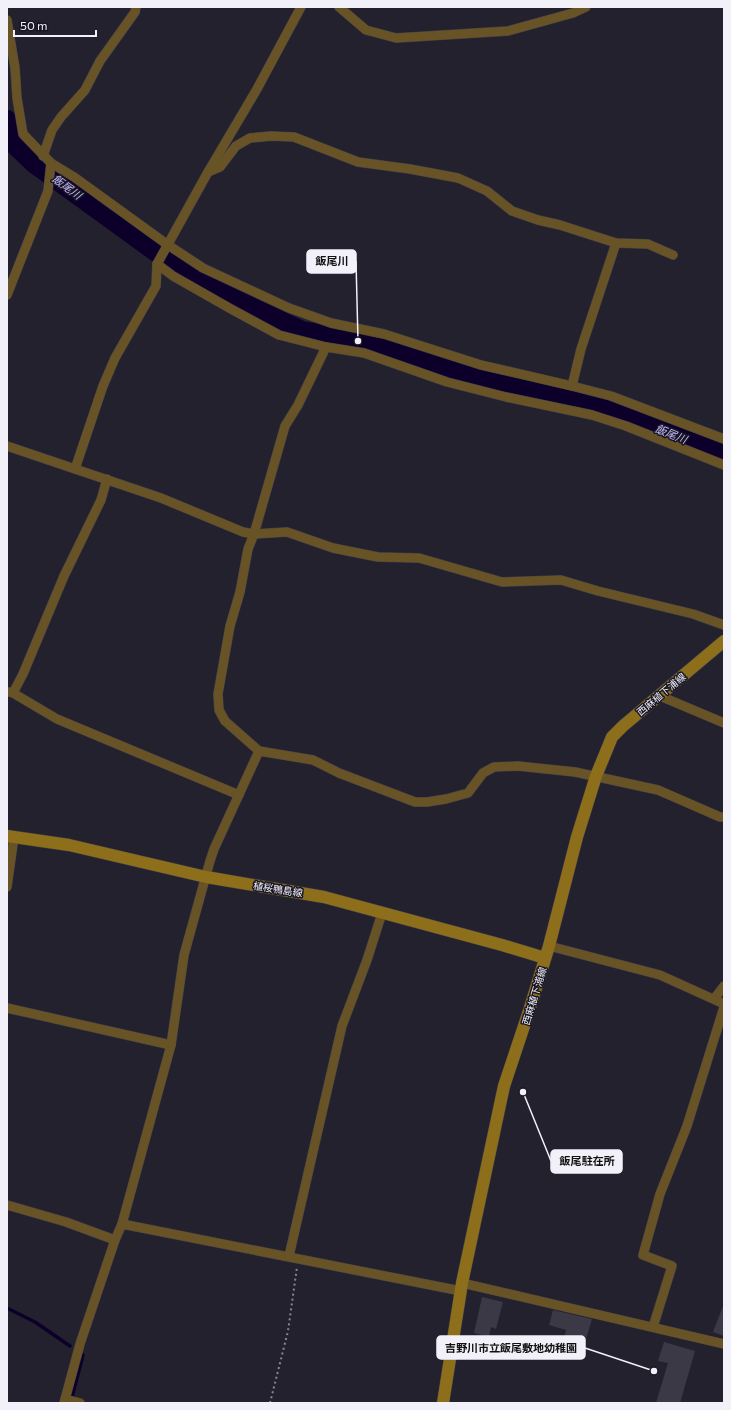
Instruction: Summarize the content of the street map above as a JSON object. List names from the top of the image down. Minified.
{"streets":{"main road":["西麻植下浦線","植桜鴨島線"]},"crossings":[["西麻植下浦線","植桜鴨島線"]],"water":["飯尾川"],"places":["飯尾川","飯尾駐在所","吉野川市立飯尾敷地幼稚園"],"scale_bar":"50 m"}
